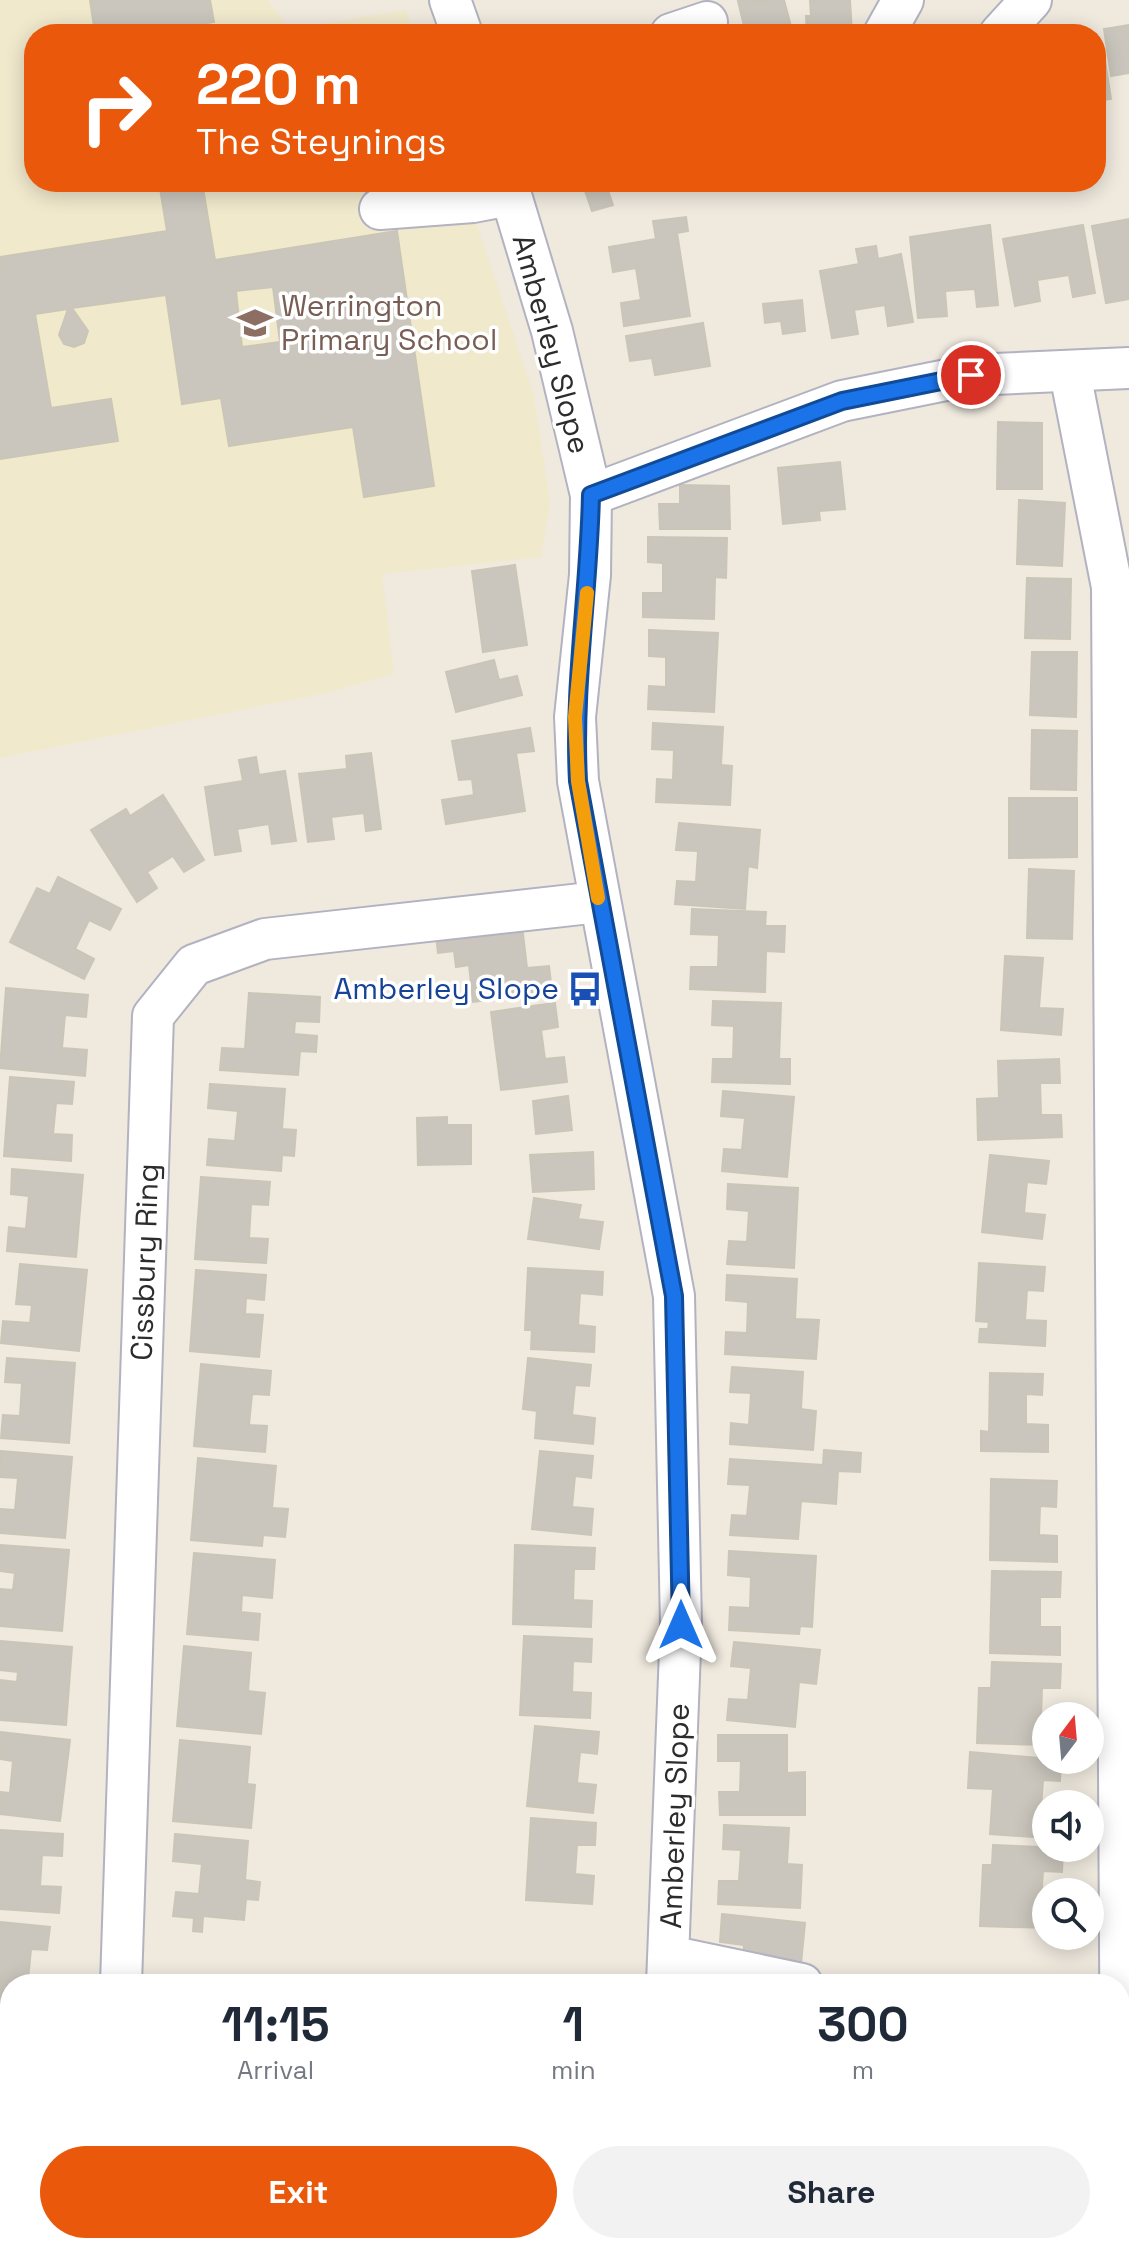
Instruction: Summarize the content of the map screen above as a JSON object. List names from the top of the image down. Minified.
{"streets":{"street":["Amberley Slope","Cissbury Ring"]},"crossings":[["Amberley Slope","Cissbury Ring"]],"places":{"school or university":["Werrington Primary School"],"bus stop":["Amberley Slope"]},"north":"top","page":{"turn":["220 m","The Steynings"],"eta":["11:15","Arrival","1","min","300","m"],"buttons":["Exit","Share"]}}
